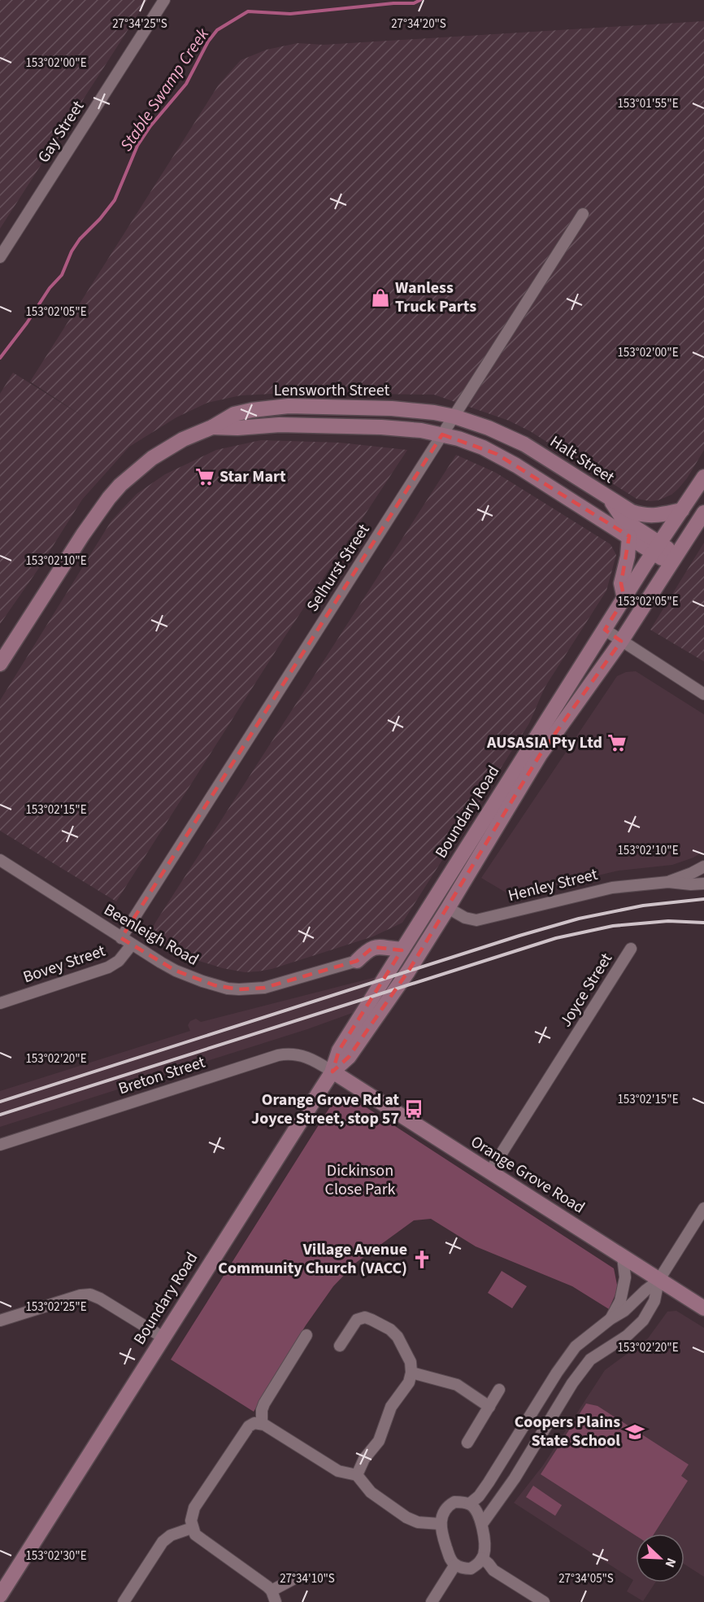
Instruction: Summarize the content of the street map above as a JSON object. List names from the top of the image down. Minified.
{"streets":{"main road":["Lensworth Street","Halt Street","Boundary Road","Orange Grove Road"],"street":["Gay Street","Selhurst Street","Henley Street","Beenleigh Road","Bovey Street","Joyce Street","Breton Street"]},"crossings":[["Lensworth Street","Halt Street"],["Lensworth Street","Selhurst Street"],["Halt Street","Selhurst Street"],["Halt Street","Boundary Road"],["Selhurst Street","Beenleigh Road"],["Boundary Road","Henley Street"],["Boundary Road","Breton Street"],["Boundary Road","Orange Grove Road"],["Beenleigh Road","Bovey Street"],["Joyce Street","Orange Grove Road"],["Breton Street","Orange Grove Road"]],"water":["Stable Swamp Creek"],"parks":["Dickinson Close Park"],"places":{"shop":["Wanless Truck Parts"],"supermarket":["Star Mart","AUSASIA Pty Ltd"],"bus stop":["Orange Grove Rd at Joyce Street, stop 57"],"church":["Village Avenue Community Church (VACC)"],"school or university":["Coopers Plains State School"]},"north":"bottom right","coordinates":["27°34'25\"S","27°34'20\"S","153°02'00\"E","153°01'55\"E","153°02'05\"E","153°02'10\"E","153°02'15\"E","153°02'20\"E","153°02'25\"E","153°02'30\"E","27°34'10\"S","27°34'05\"S"]}
